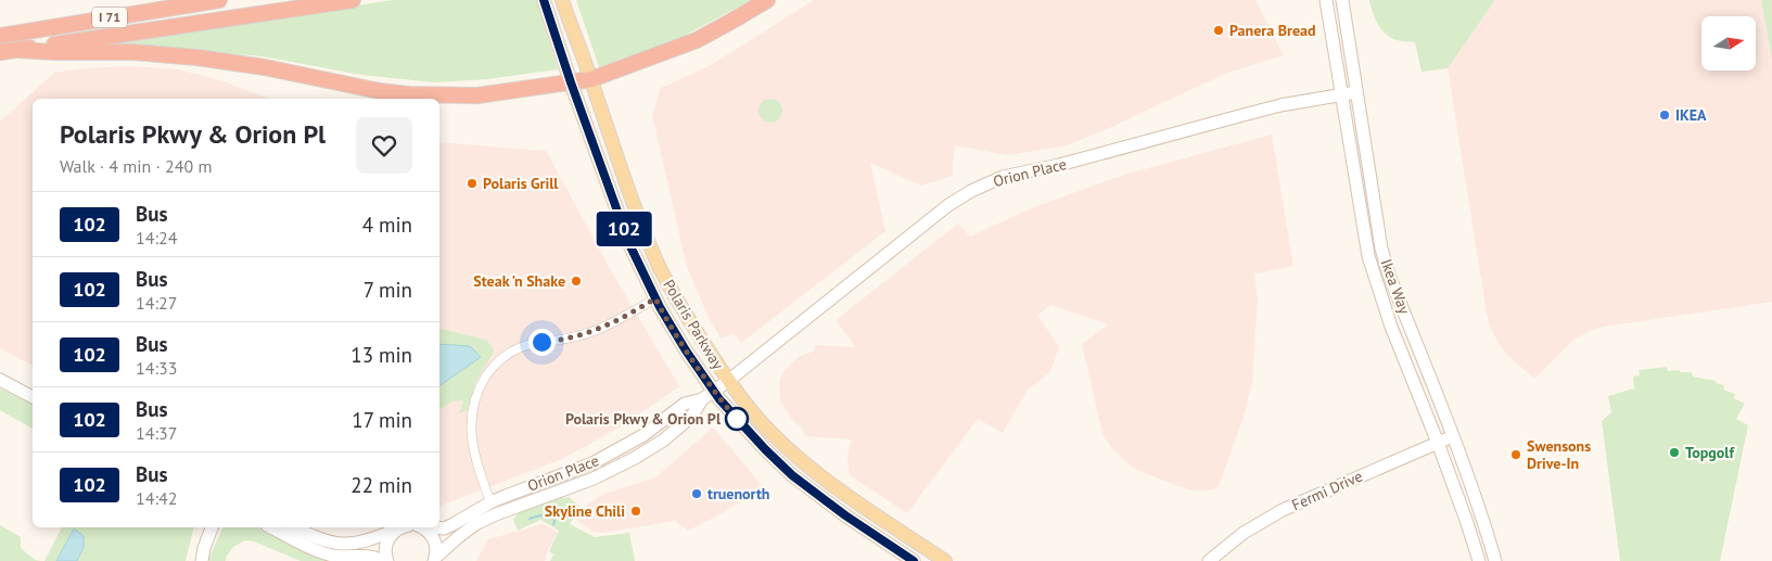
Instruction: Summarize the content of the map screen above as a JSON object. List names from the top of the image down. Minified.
{"streets":{"highway":["I 71"],"main road":["Orion Place","Ikea Way","Polaris Parkway","Fermi Drive"]},"crossings":[["Orion Place","Ikea Way"],["Orion Place","Polaris Parkway"],["Ikea Way","Fermi Drive"]],"places":["Panera Bread","IKEA","Polaris Grill","Steak 'n Shake","Polaris Pkwy & Orion Pl","Topgolf","Swensons Drive-In","truenorth","Skyline Chili"],"lines":["bus line 102"],"north":"right","page":{"on_map":"102","heading":["Polaris Pkwy & Orion Pl","Walk · 4 min · 240 m"],"list":[{"mark":"102","name":"Bus","note":"14:24","value":"4 min"},{"mark":"102","name":"Bus","note":"14:27","value":"7 min"},{"mark":"102","name":"Bus","note":"14:33","value":"13 min"},{"mark":"102","name":"Bus","note":"14:37","value":"17 min"},{"mark":"102","name":"Bus","note":"14:42","value":"22 min"}]}}
